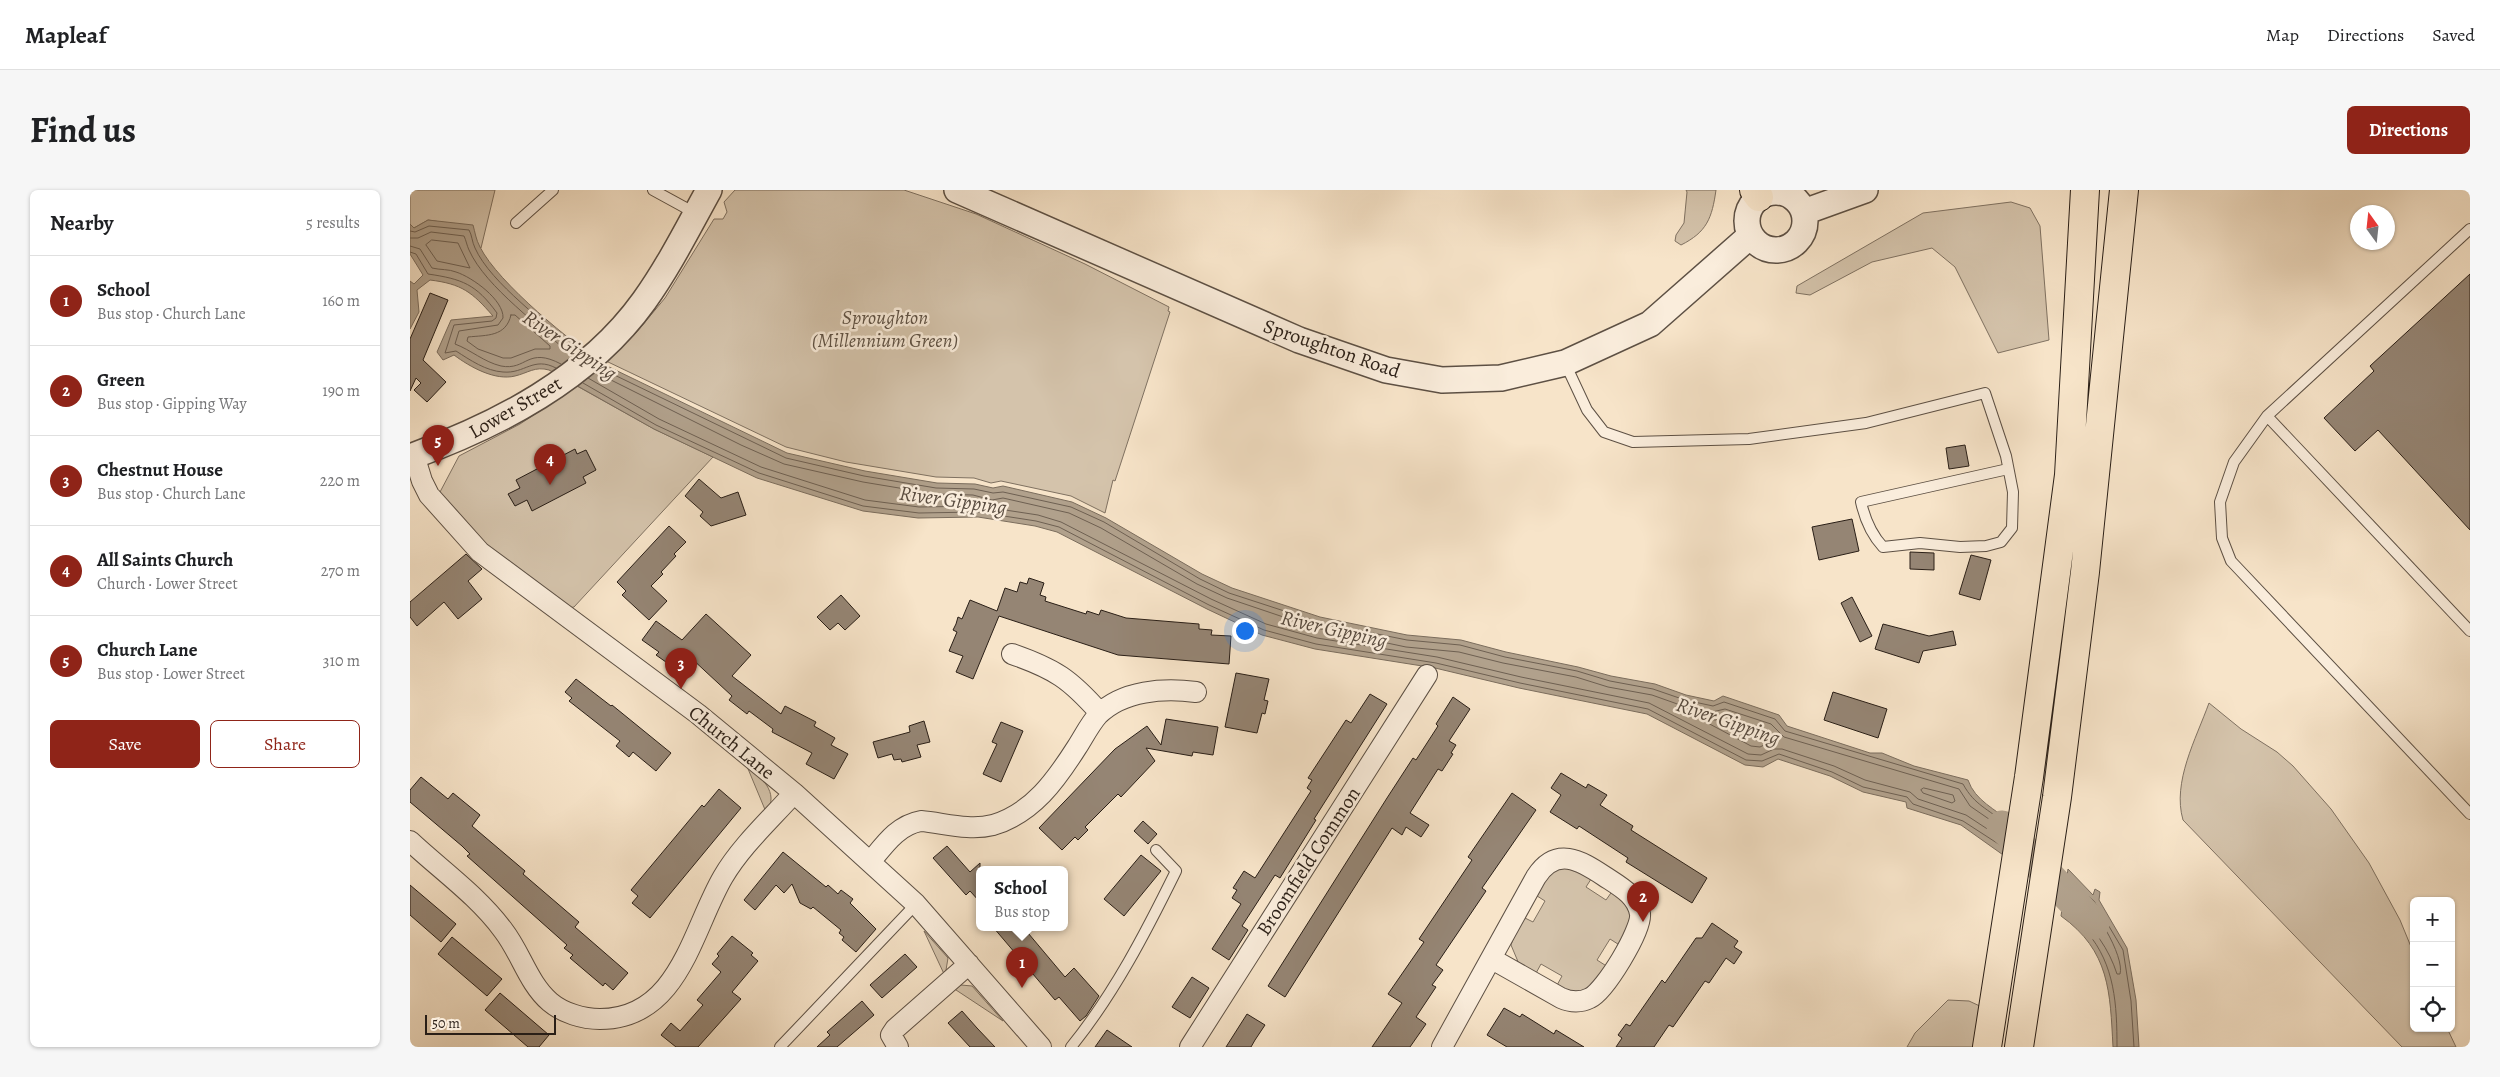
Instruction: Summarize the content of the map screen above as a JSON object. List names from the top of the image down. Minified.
{"streets":{"street":["Sproughton Road","Lower Street","Church Lane","Broomfield Common"]},"crossings":[["Lower Street","Church Lane"]],"water":["River Gipping"],"parks":["Sproughton (Millennium Green)"],"scale_bar":"50 m","north":"top","page":{"header":"Mapleaf","nav":["Map","Directions","Saved"],"title":"Find us","buttons":["Directions",["Save","Share"]],"heading":["Nearby","5 results"],"list":[{"mark":"1","name":"School","note":"Bus stop · Church Lane","value":"160 m"},{"mark":"2","name":"Green","note":"Bus stop · Gipping Way","value":"190 m"},{"mark":"3","name":"Chestnut House","note":"Bus stop · Church Lane","value":"220 m"},{"mark":"4","name":"All Saints Church","note":"Church · Lower Street","value":"270 m"},{"mark":"5","name":"Church Lane","note":"Bus stop · Lower Street","value":"310 m"}],"pins":["5","4","3","2","1"],"popup":["School","Bus stop"],"map_buttons":["+","−"],"scale":"50 m"}}
